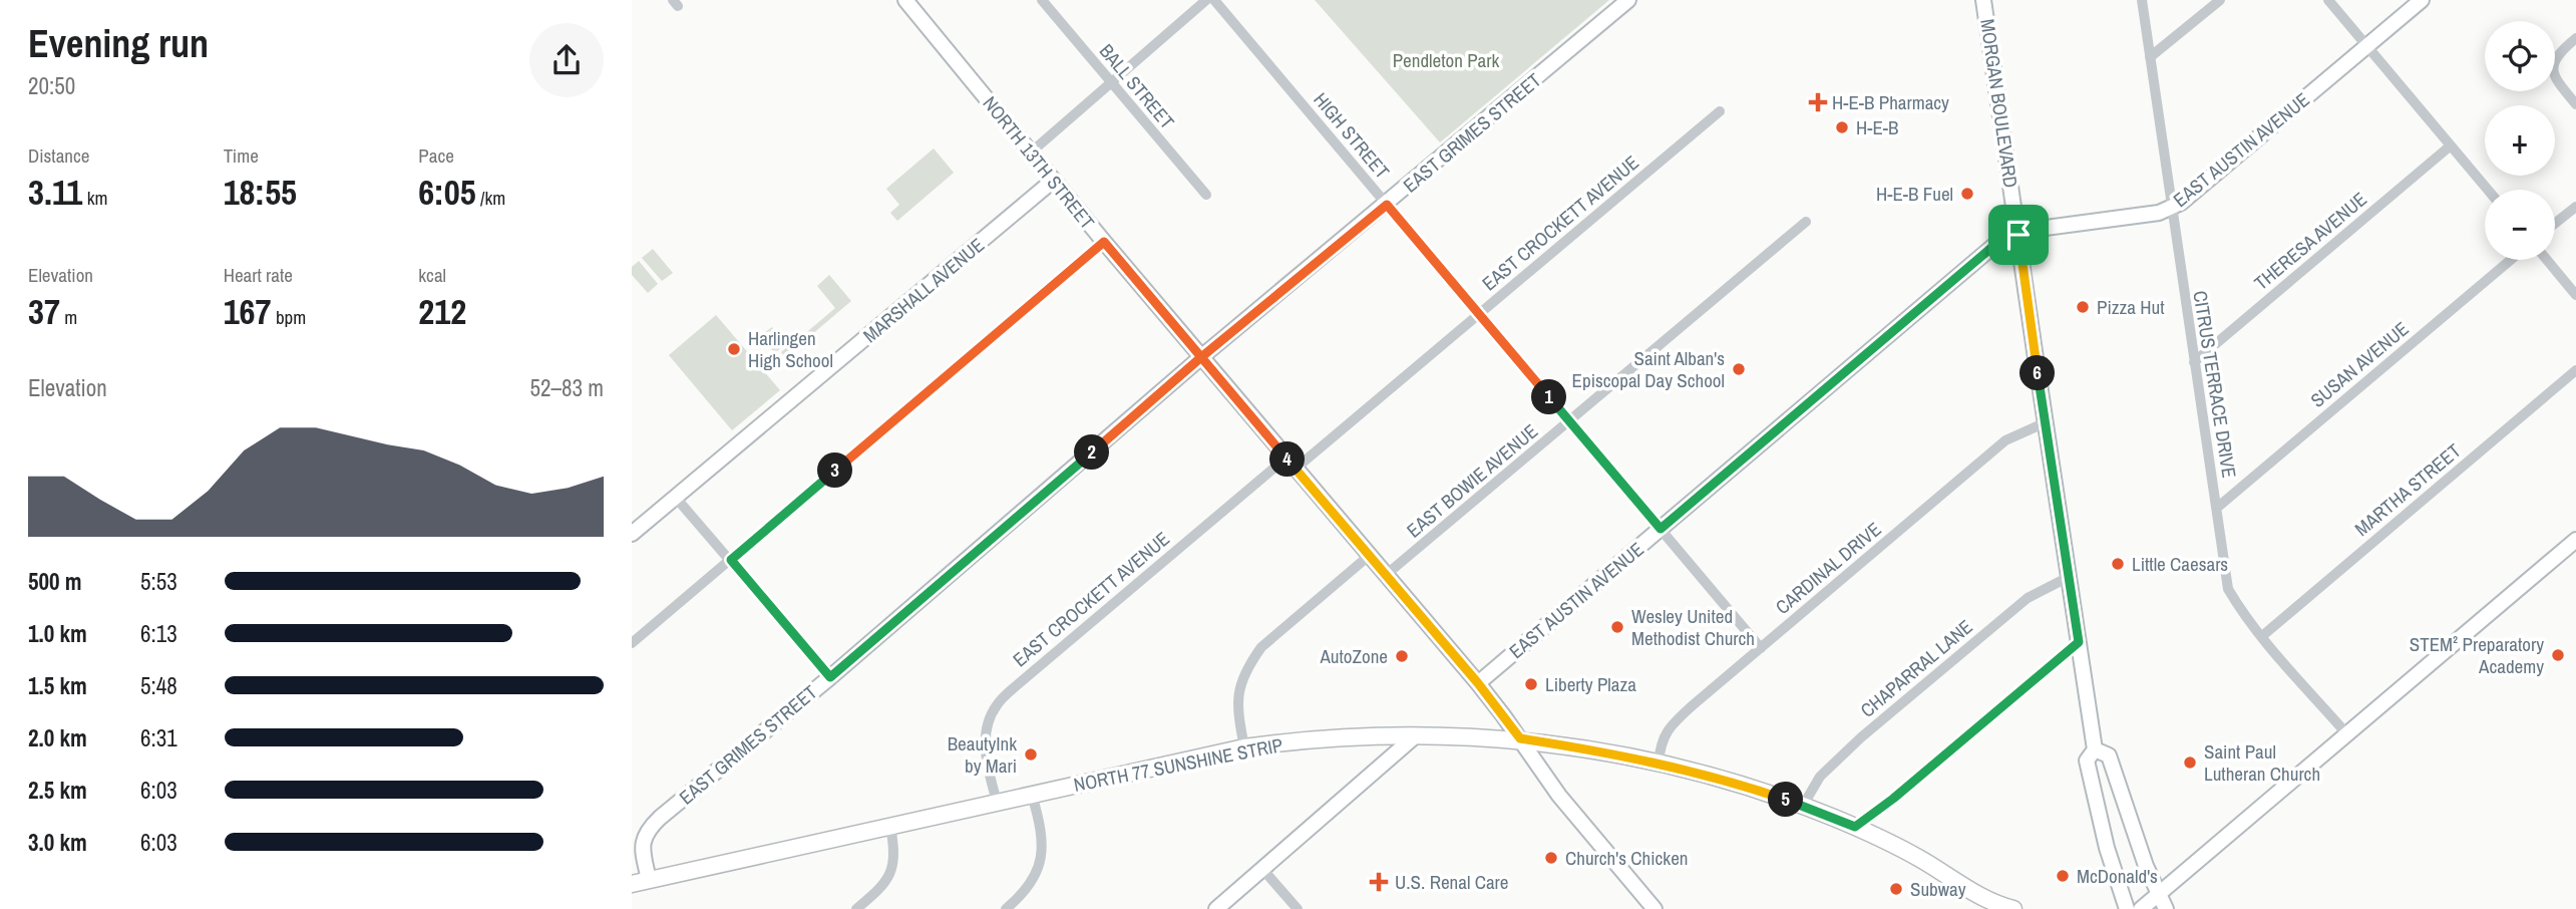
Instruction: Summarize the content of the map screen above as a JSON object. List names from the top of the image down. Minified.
{"streets":{"main road":["NORTH 77 SUNSHINE STRIP"],"street":["BALL STREET","MORGAN BOULEVARD","EAST GRIMES STREET","HIGH STREET","EAST AUSTIN AVENUE","NORTH 13TH STREET","EAST CROCKETT AVENUE","THERESA AVENUE","MARSHALL AVENUE","SUSAN AVENUE","CITRUS TERRACE DRIVE","EAST BOWIE AVENUE","MARTHA STREET","CARDINAL DRIVE","CHAPARRAL LANE"]},"crossings":[["MORGAN BOULEVARD","EAST AUSTIN AVENUE"],["MORGAN BOULEVARD","CARDINAL DRIVE"],["MORGAN BOULEVARD","CHAPARRAL LANE"],["EAST GRIMES STREET","HIGH STREET"],["EAST GRIMES STREET","NORTH 13TH STREET"],["EAST GRIMES STREET","NORTH 77 SUNSHINE STRIP"],["HIGH STREET","EAST AUSTIN AVENUE"],["HIGH STREET","EAST CROCKETT AVENUE"],["HIGH STREET","EAST BOWIE AVENUE"],["HIGH STREET","CARDINAL DRIVE"],["EAST AUSTIN AVENUE","NORTH 13TH STREET"],["EAST AUSTIN AVENUE","CITRUS TERRACE DRIVE"],["NORTH 13TH STREET","EAST CROCKETT AVENUE"],["NORTH 13TH STREET","MARSHALL AVENUE"],["NORTH 13TH STREET","EAST BOWIE AVENUE"],["NORTH 13TH STREET","NORTH 77 SUNSHINE STRIP"],["EAST CROCKETT AVENUE","NORTH 77 SUNSHINE STRIP"],["THERESA AVENUE","CITRUS TERRACE DRIVE"],["SUSAN AVENUE","CITRUS TERRACE DRIVE"],["CITRUS TERRACE DRIVE","MARTHA STREET"],["CARDINAL DRIVE","NORTH 77 SUNSHINE STRIP"],["CHAPARRAL LANE","NORTH 77 SUNSHINE STRIP"]],"parks":["Pendleton Park"],"places":{"health":["H-E-B Pharmacy","U.S. Renal Care"],"other":["H-E-B","H-E-B Fuel","Pizza Hut","Harlingen High School","Saint Alban's Episcopal Day School","Little Caesars","Wesley United Methodist Church","STEM² Preparatory Academy","AutoZone","Liberty Plaza","BeautyInk by Mari","Saint Paul Lutheran Church","Church's Chicken","McDonald's","Subway"]},"page":{"heading":["Evening run","20:50"],"map_buttons":["+","−"],"stats":[["Distance","3.11 km"],["Time","18:55"],["Pace","6:05 /km"],["Elevation","37 m"],["Heart rate","167 bpm"],["kcal","212"]],"pins":["6","1","2","4","3","5"],"chart":["Elevation","52–83 m"],"list":[{"name":"500 m","note":"5:53"},{"name":"1.0 km","note":"6:13"},{"name":"1.5 km","note":"5:48"},{"name":"2.0 km","note":"6:31"},{"name":"2.5 km","note":"6:03"},{"name":"3.0 km","note":"6:03"}]}}
